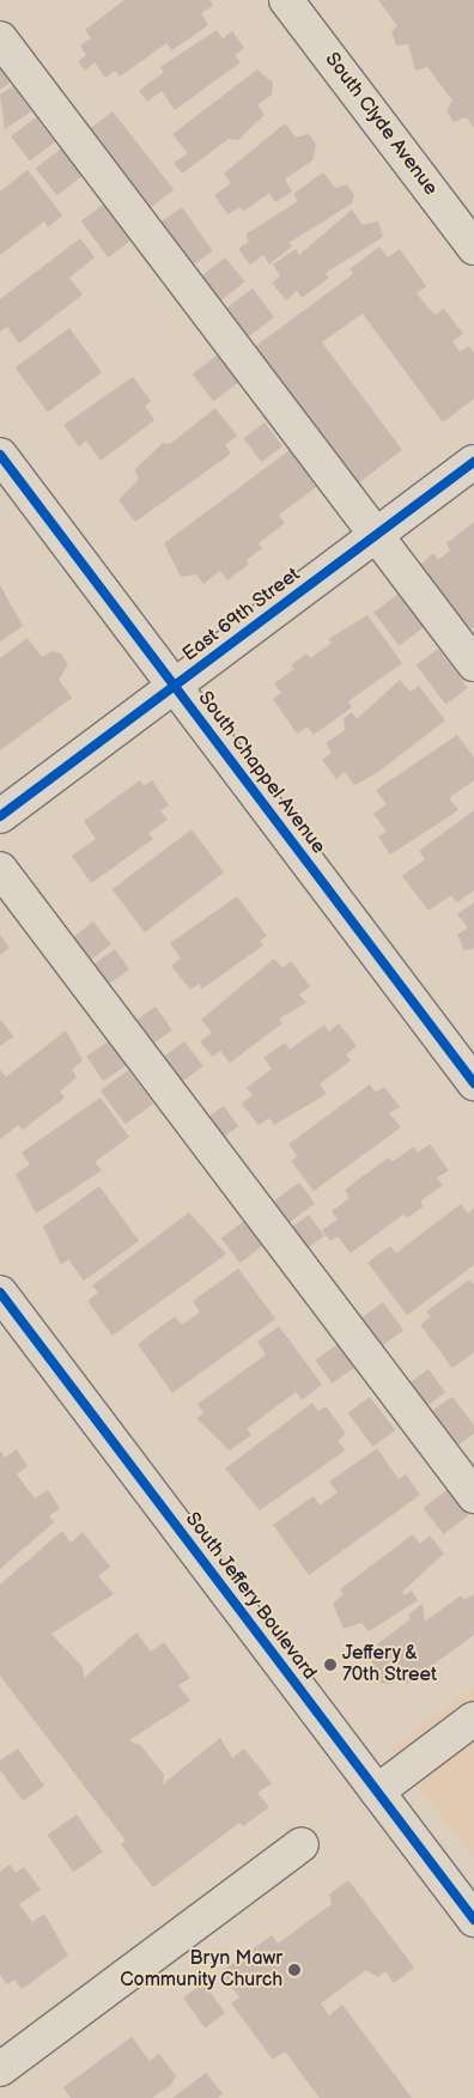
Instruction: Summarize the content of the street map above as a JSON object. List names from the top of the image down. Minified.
{"streets":{"street":["South Clyde Avenue","East 69th Street","South Chappel Avenue","South Jeffery Boulevard"]},"crossings":[["East 69th Street","South Chappel Avenue"]],"places":["Jeffery & 70th Street","Bryn Mawr Community Church"]}
